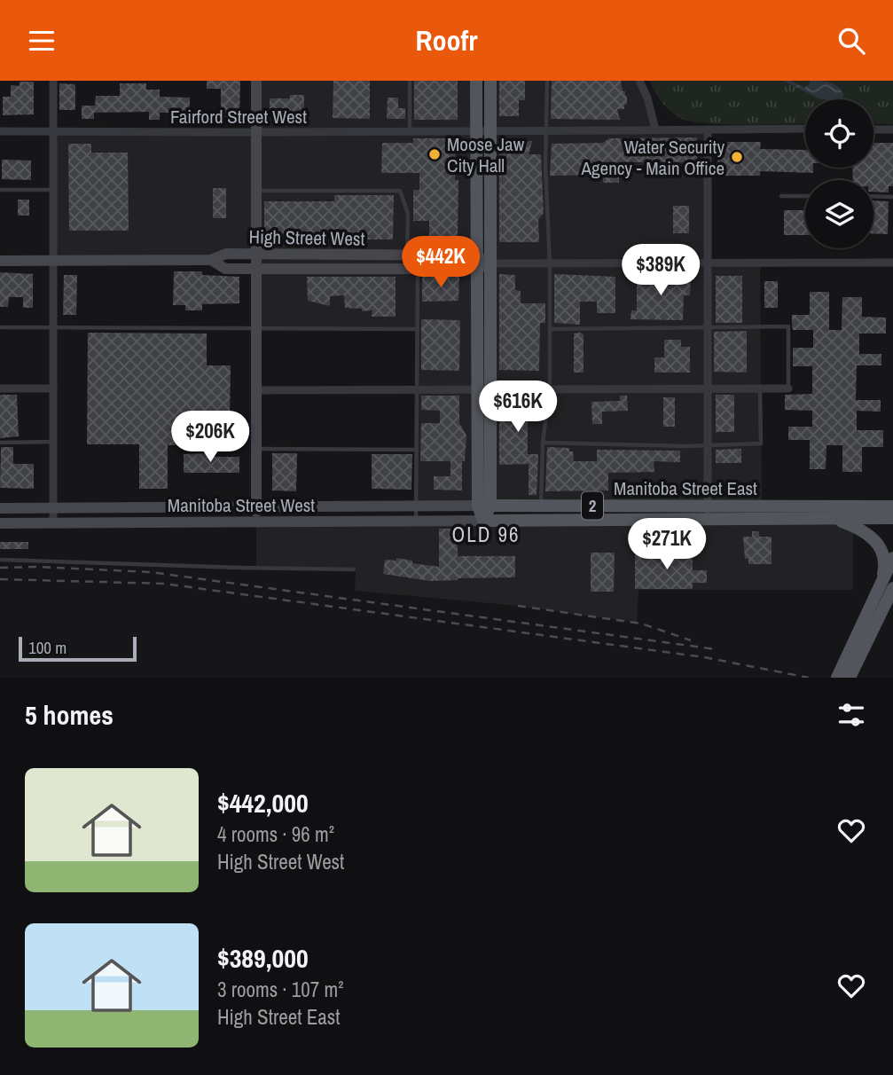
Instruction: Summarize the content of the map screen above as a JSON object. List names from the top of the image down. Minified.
{"streets":{"main road":["High Street West","Manitoba Street East","Manitoba Street West","2"],"street":["Fairford Street West"]},"crossings":[["Manitoba Street East","Manitoba Street West"],["Manitoba Street East","2"]],"districts":["OLD 96"],"places":["Moose Jaw City Hall","Water Security Agency - Main Office"],"scale_bar":"100 m","page":{"header":"Roofr","price":["$442K","$389K","$616K","$206K","$271K"],"scale":"100 m","heading":"5 homes","list":[{"name":"$442,000","note":"4 rooms · 96 m² · High Street West"},{"name":"$389,000","note":"3 rooms · 107 m² · High Street East"}]}}
